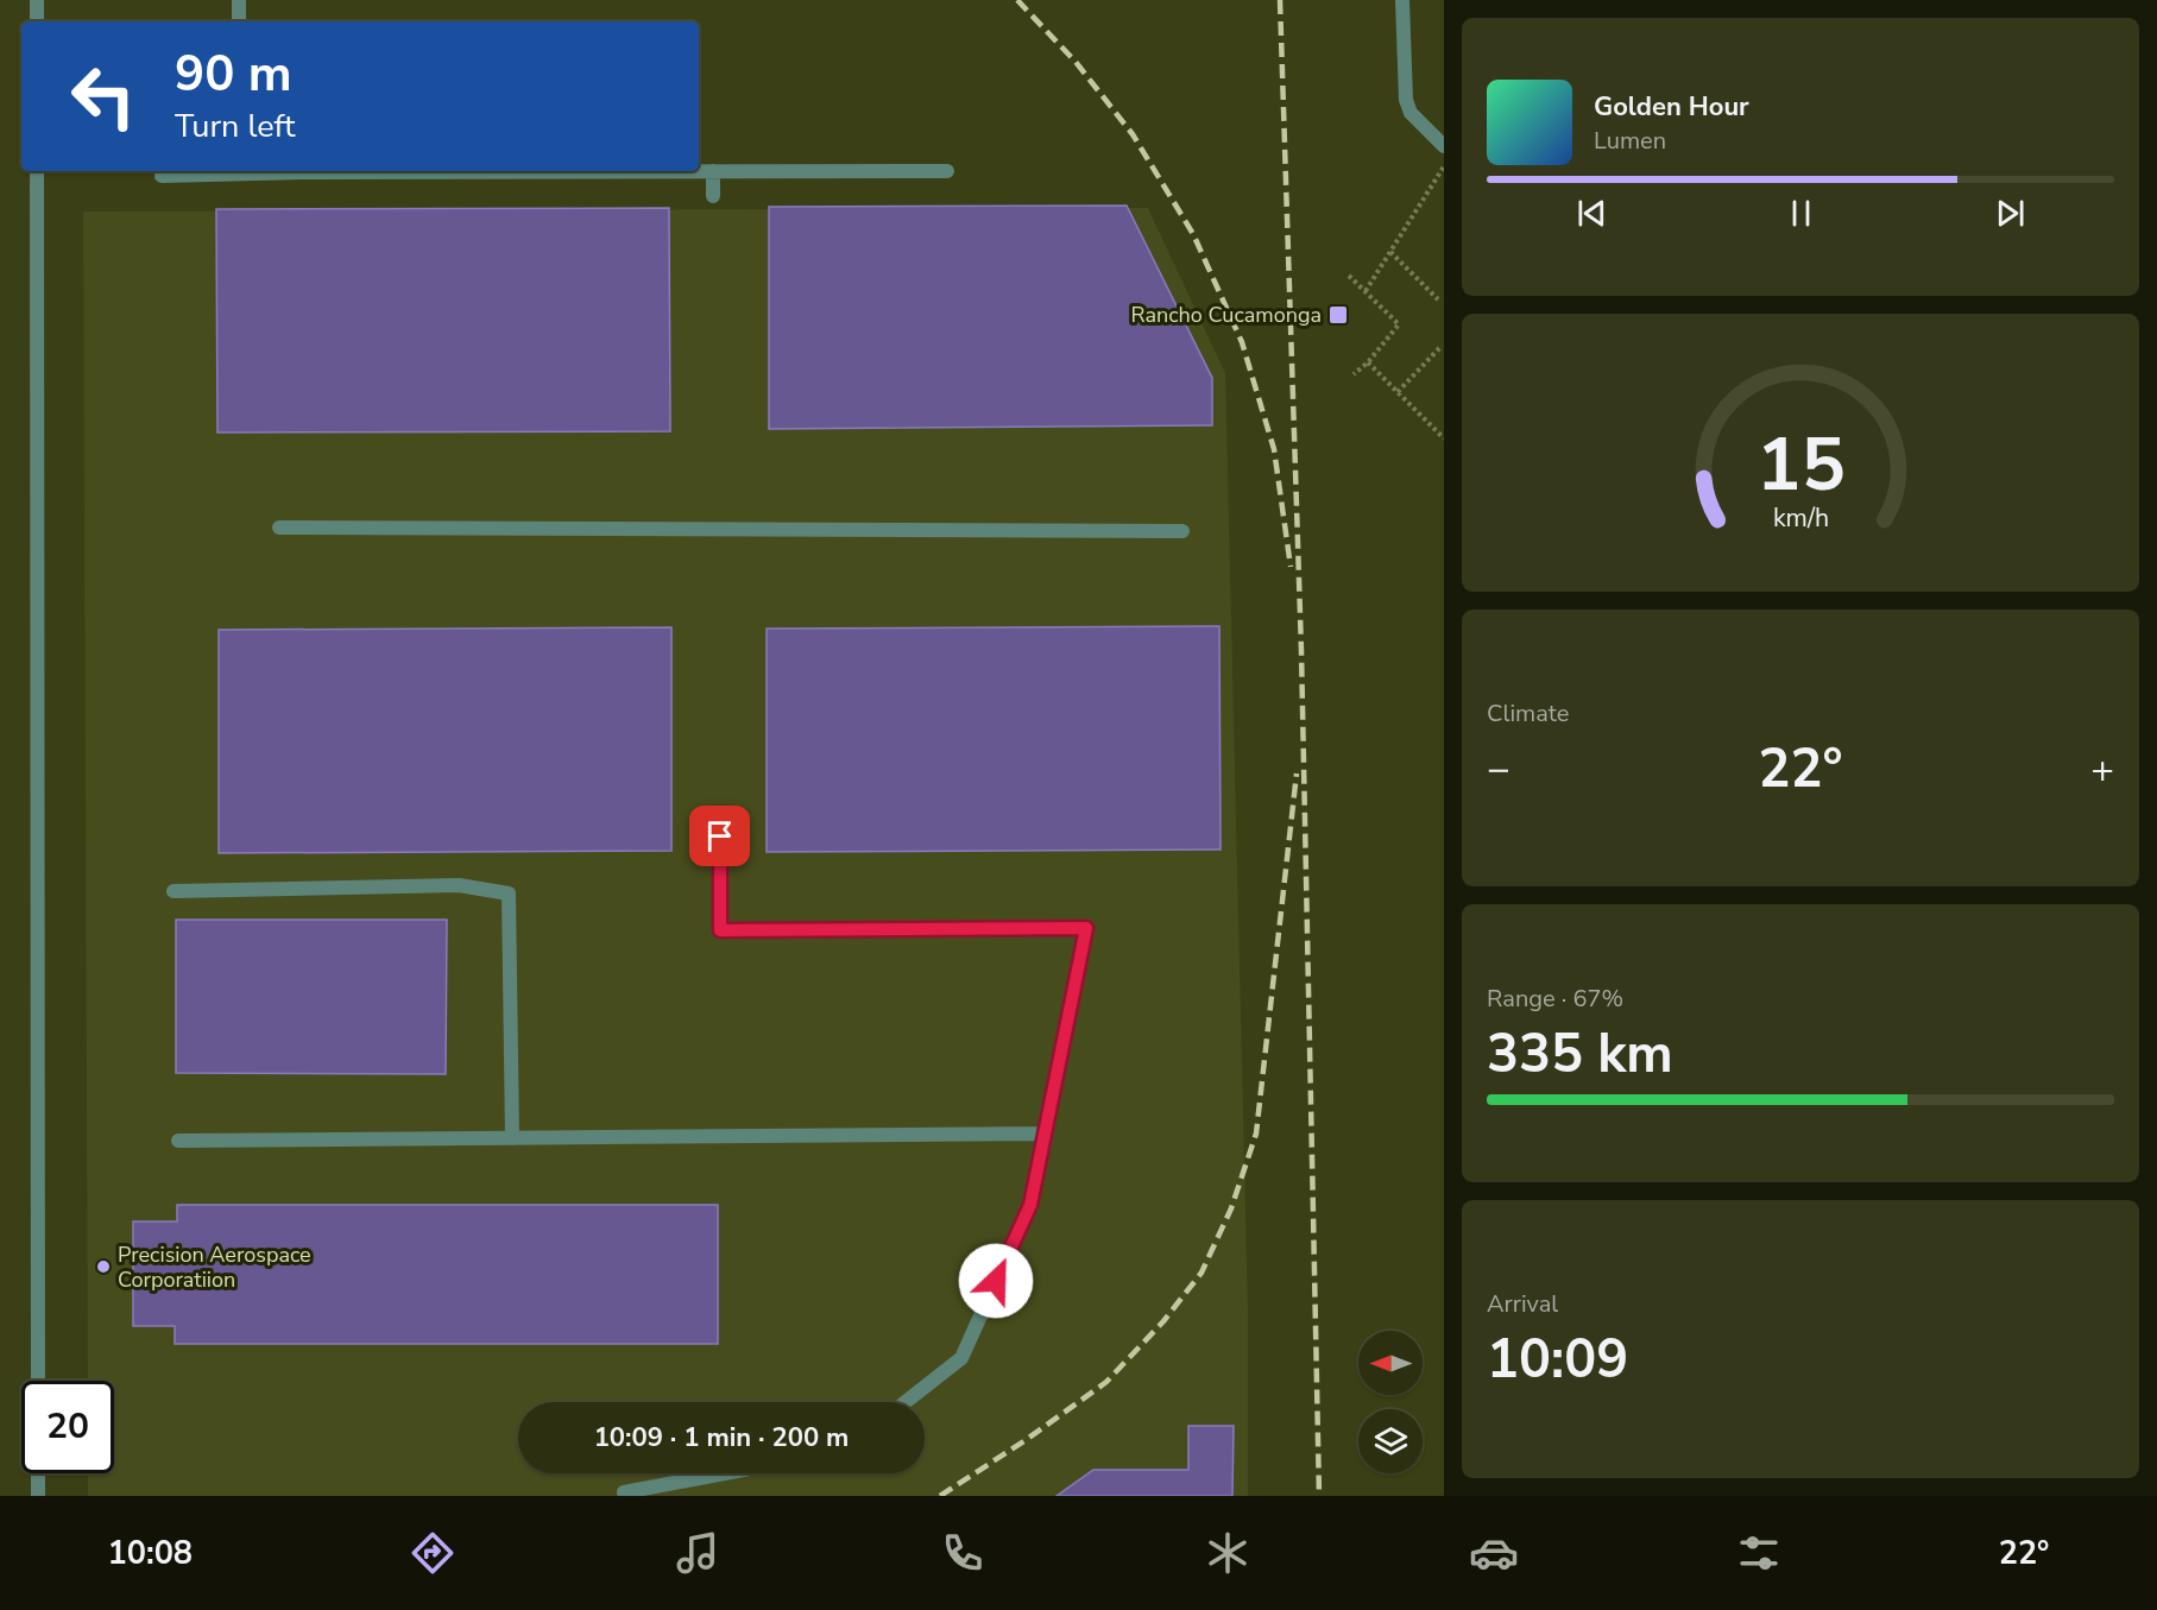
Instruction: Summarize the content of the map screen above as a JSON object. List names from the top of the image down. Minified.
{"places":{"transit":["Rancho Cucamonga"],"other":["Precision Aerospace Corporatiion"]},"north":"left","page":{"turn":["90 m","Turn left"],"song":["Golden Hour","Lumen"],"tile":["Climate",["Range · 67%","335 km"],["Arrival","10:09"]],"heat":["−","22°","+"],"limit":"20","trip":"10:09 · 1 min · 200 m","tabs":["10:08","22°"],"gauge":["15","km/h"]}}
